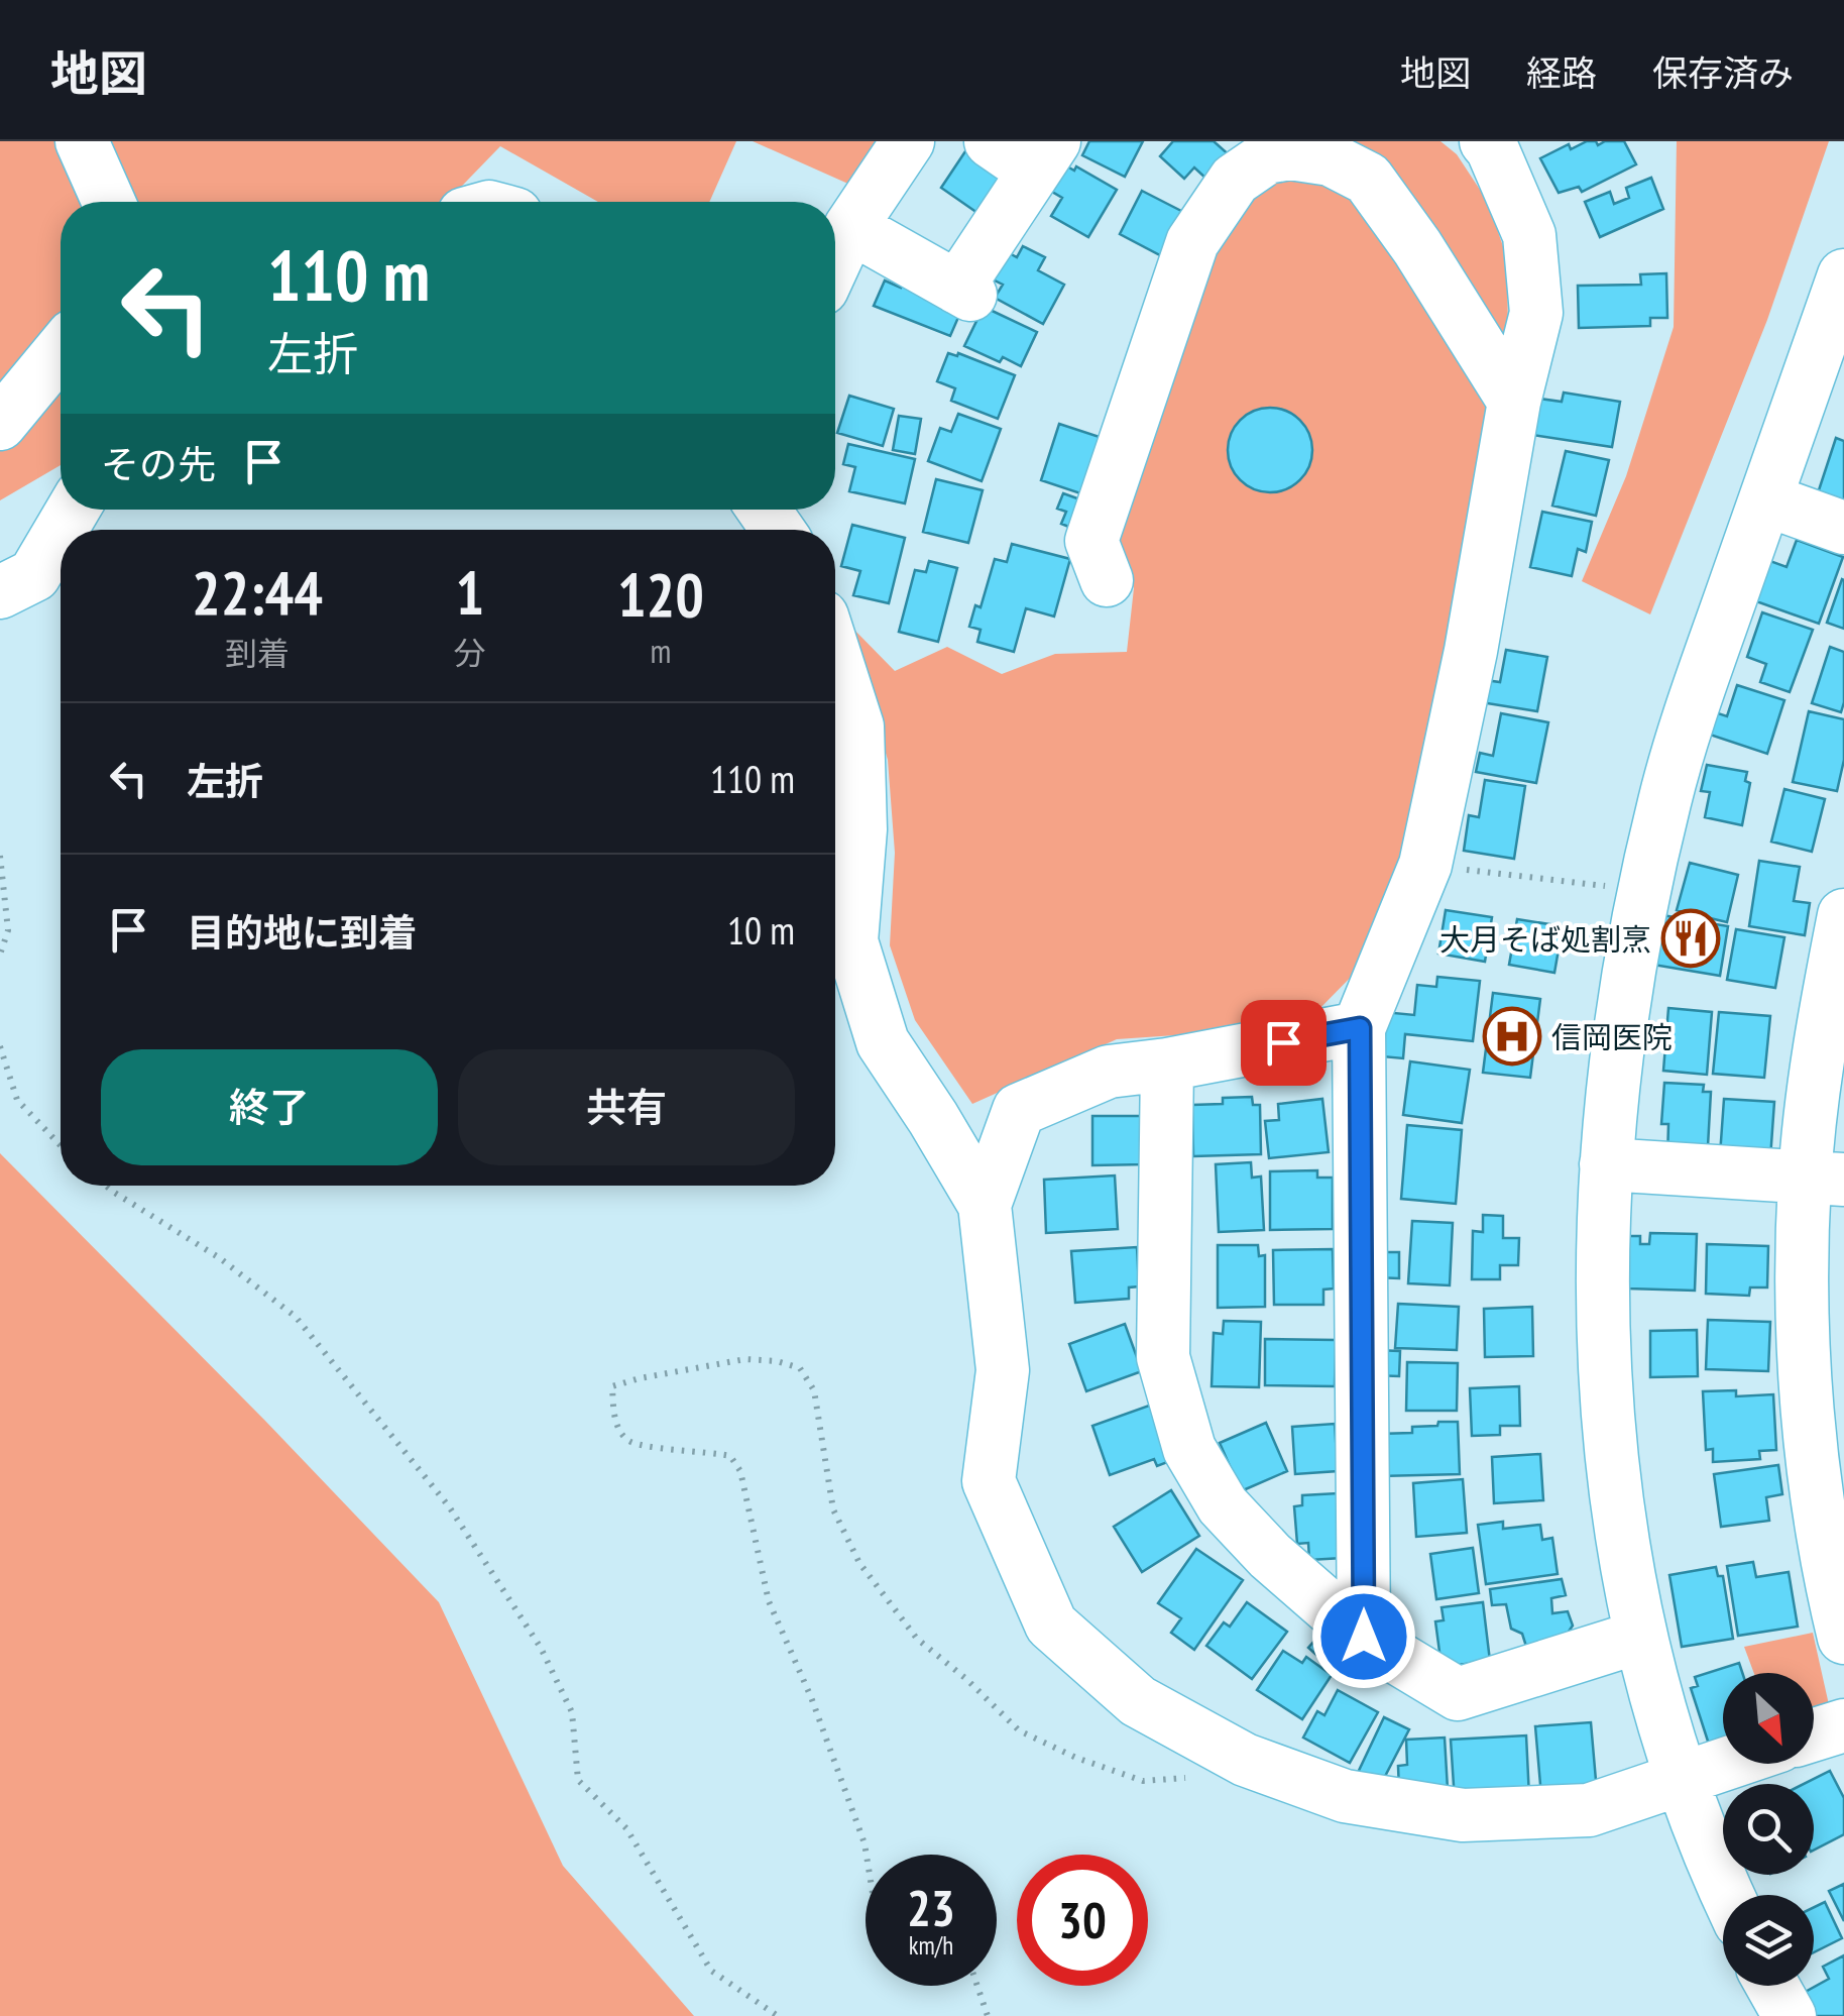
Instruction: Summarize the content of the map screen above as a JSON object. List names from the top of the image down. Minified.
{"places":{"restaurant":["大月そば処割烹"],"hospital":["信岡医院"]},"north":"bottom right","page":{"header":"地図","nav":["地図","経路","保存済み"],"turn":["110 m","左折"],"then":"その先","eta":["22:44","到着","1","分","120","m"],"list":[{"name":"左折","value":"110 m"},{"name":"目的地に到着","value":"10 m"}],"buttons":["終了","共有"],"speed":"23 km/h","limit":"30"}}
